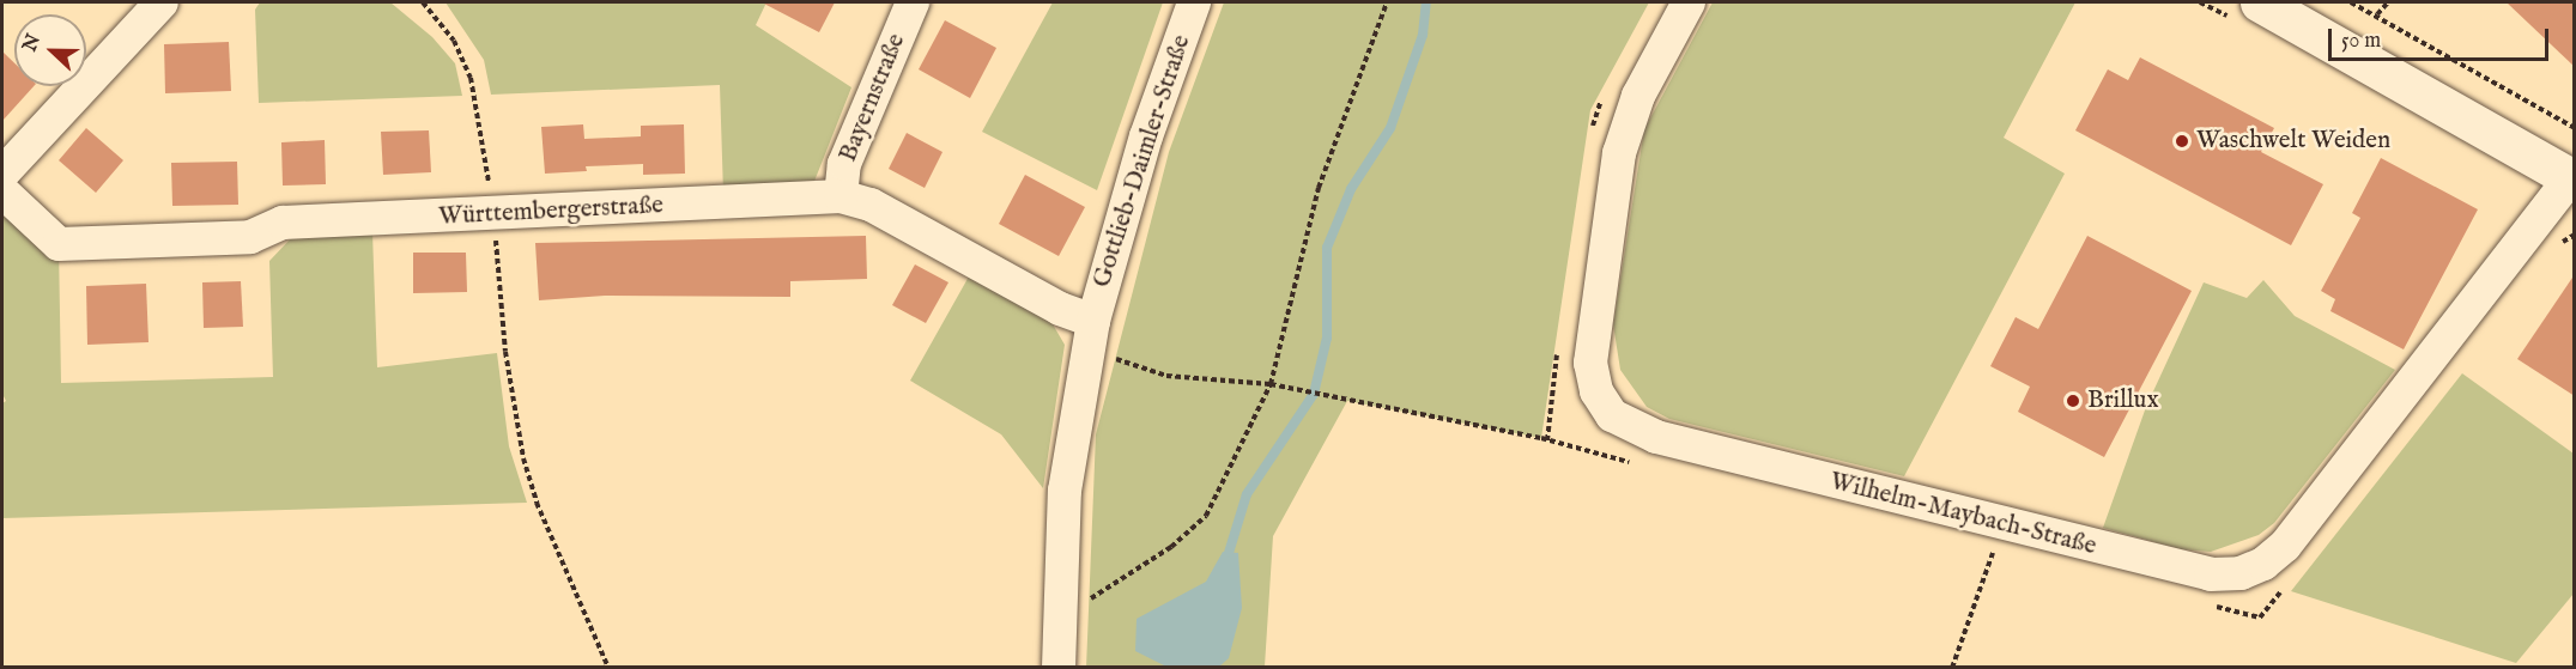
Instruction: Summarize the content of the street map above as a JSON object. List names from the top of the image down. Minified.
{"streets":{"street":["Bayernstraße","Gottlieb-Daimler-Straße","Württembergerstraße","Wilhelm-Maybach-Straße"]},"crossings":[["Bayernstraße","Württembergerstraße"],["Gottlieb-Daimler-Straße","Württembergerstraße"]],"places":["Waschwelt Weiden","Brillux"],"scale_bar":"50 m","north":"left"}
